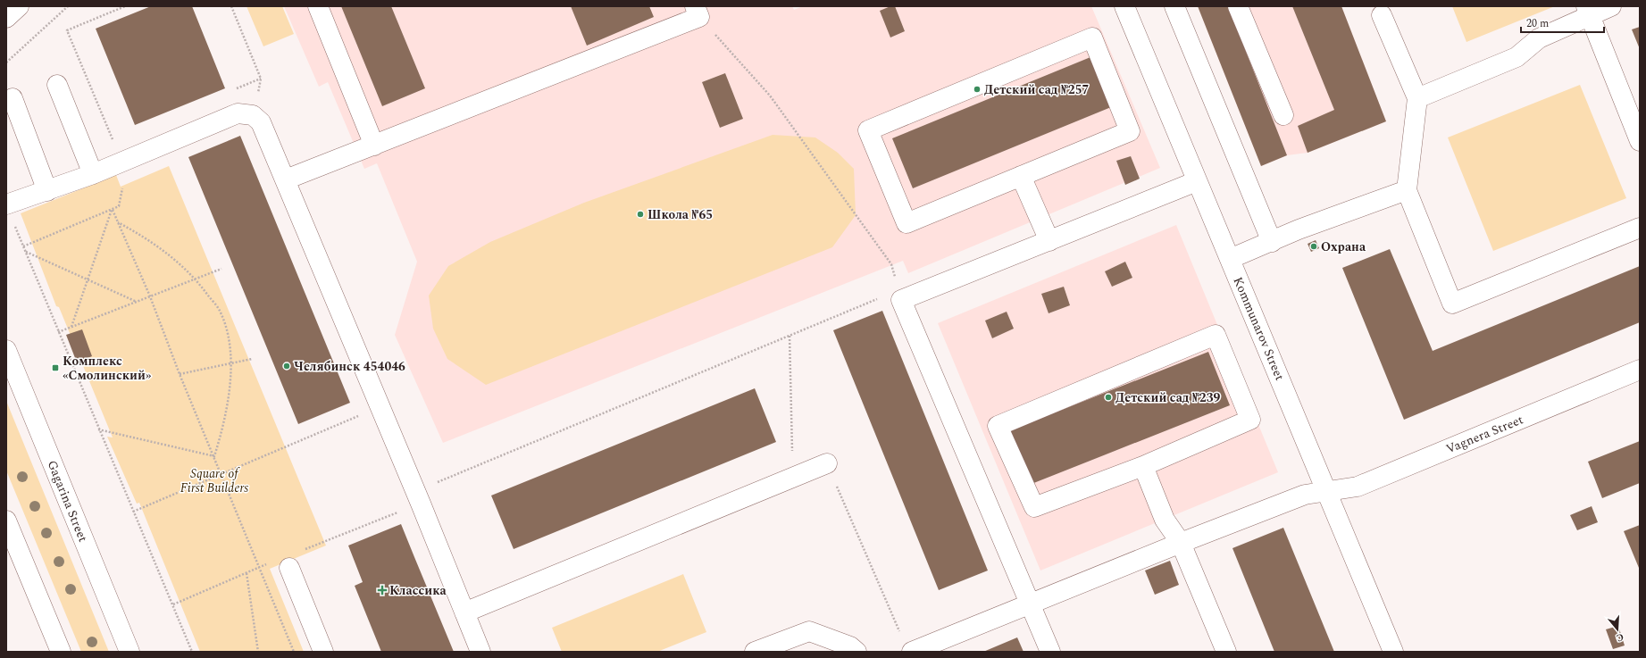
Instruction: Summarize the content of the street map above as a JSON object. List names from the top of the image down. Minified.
{"streets":{"street":["Kommunarov Street","Vagnera Street","Gagarina Street"]},"crossings":[["Kommunarov Street","Vagnera Street"]],"parks":["Square of First Builders"],"places":{"other":["Детский сад №257","Школа №65","Охрана","Челябинск 454046","Детский сад №239"],"transit":["Комплекс «Смолинский»"],"health":["Классика"]},"scale_bar":"20 m","north":"bottom"}
